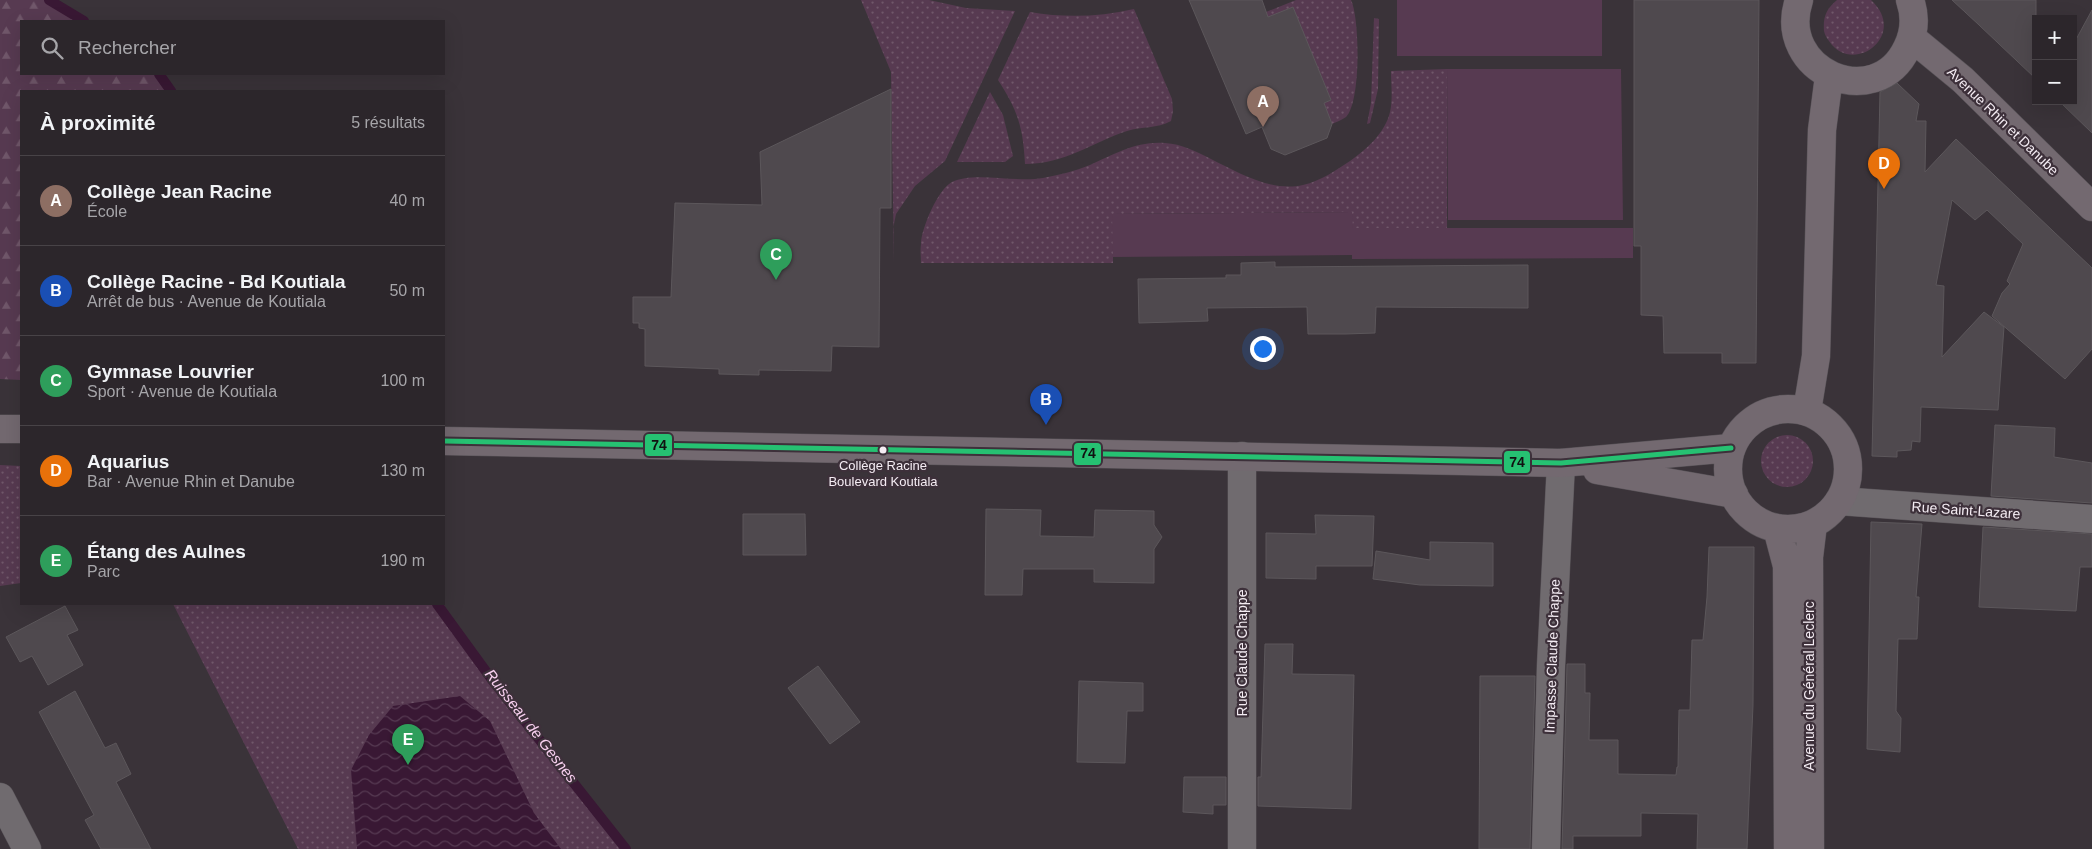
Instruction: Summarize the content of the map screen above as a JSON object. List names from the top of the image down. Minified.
{"streets":{"main road":["Avenue Rhin et Danube","Avenue du Général Leclerc"],"street":["Rue Saint-Lazare","Rue Claude Chappe","Impasse Claude Chappe"]},"crossings":[["Rue Saint-Lazare","Avenue du Général Leclerc"]],"water":["Ruisseau de Gesnes"],"places":["Collège Racine Boulevard Koutiala"],"lines":["transit line 74"],"page":{"map_buttons":["+","−"],"search":"Rechercher","pins":["A","D","C","B","E"],"heading":["À proximité","5 résultats"],"list":[{"mark":"A","name":"Collège Jean Racine","note":"École","value":"40 m"},{"mark":"B","name":"Collège Racine - Bd Koutiala","note":"Arrêt de bus · Avenue de Koutiala","value":"50 m"},{"mark":"C","name":"Gymnase Louvrier","note":"Sport · Avenue de Koutiala","value":"100 m"},{"mark":"D","name":"Aquarius","note":"Bar · Avenue Rhin et Danube","value":"130 m"},{"mark":"E","name":"Étang des Aulnes","note":"Parc","value":"190 m"}]}}
